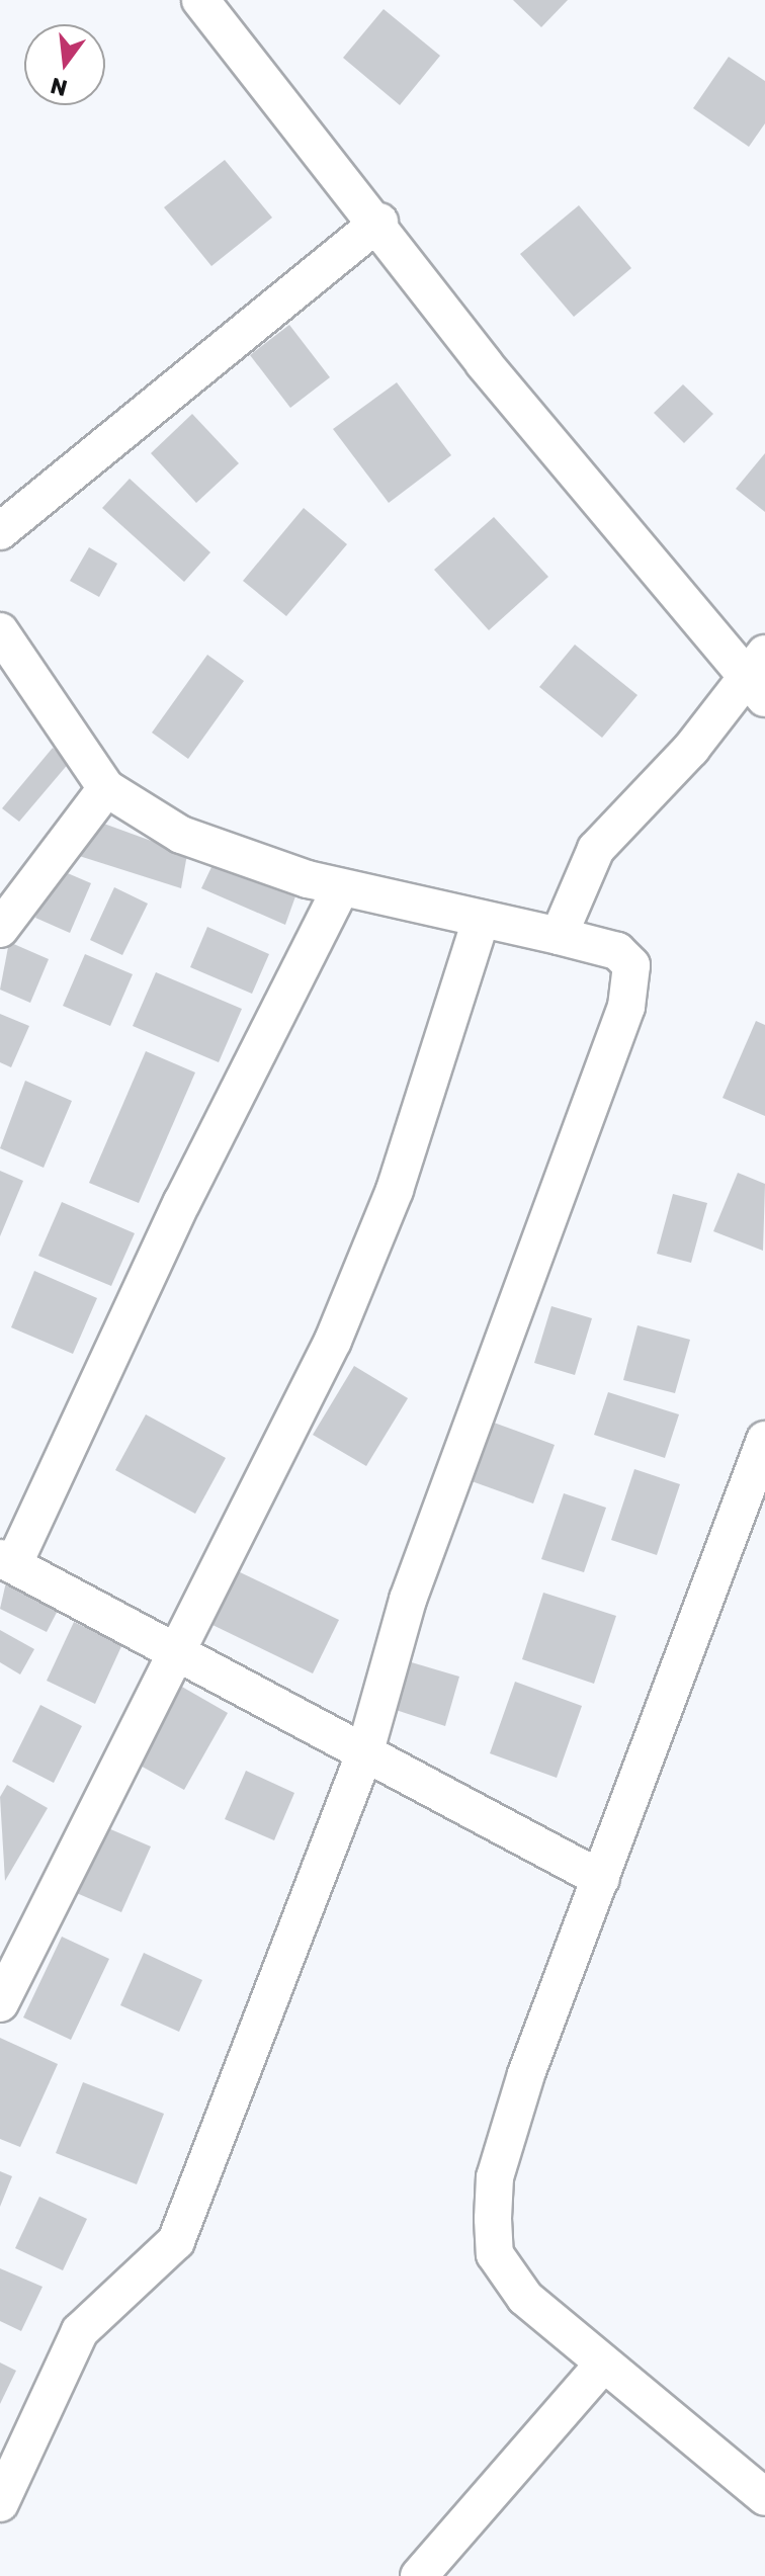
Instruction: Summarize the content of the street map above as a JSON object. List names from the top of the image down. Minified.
{"north":"bottom"}
